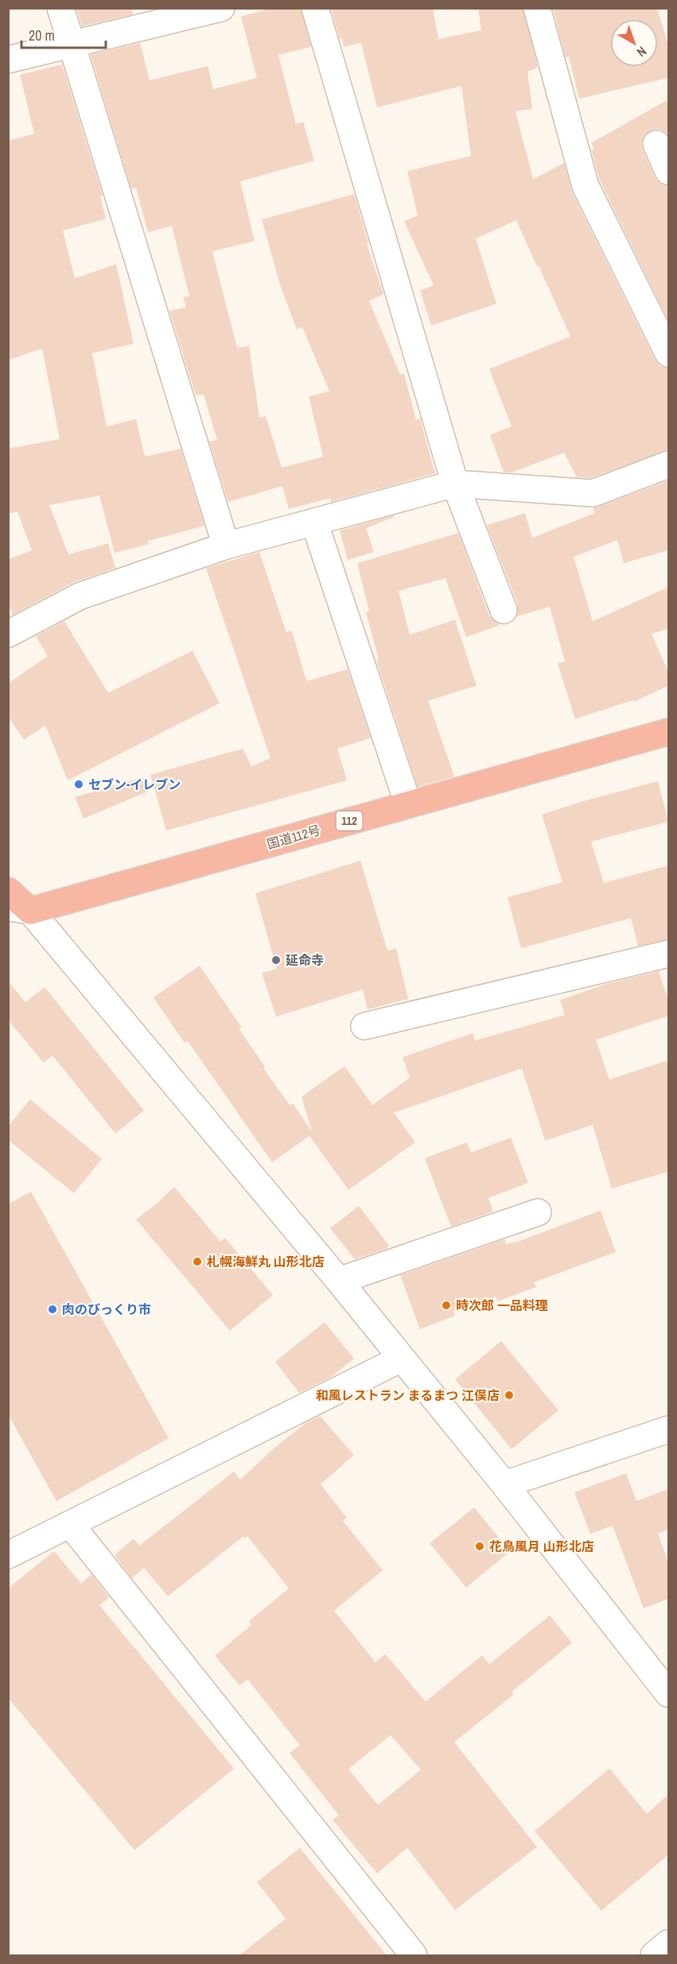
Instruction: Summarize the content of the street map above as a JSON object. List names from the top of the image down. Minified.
{"streets":{"highway":["112","国道112号"]},"places":["セブン-イレブン","延命寺","札幌海鮮丸 山形北店","時次郎 一品料理","肉のびっくり市","和風レストラン まるまつ 江俣店","花鳥風月 山形北店"],"scale_bar":"20 m","north":"bottom right"}
